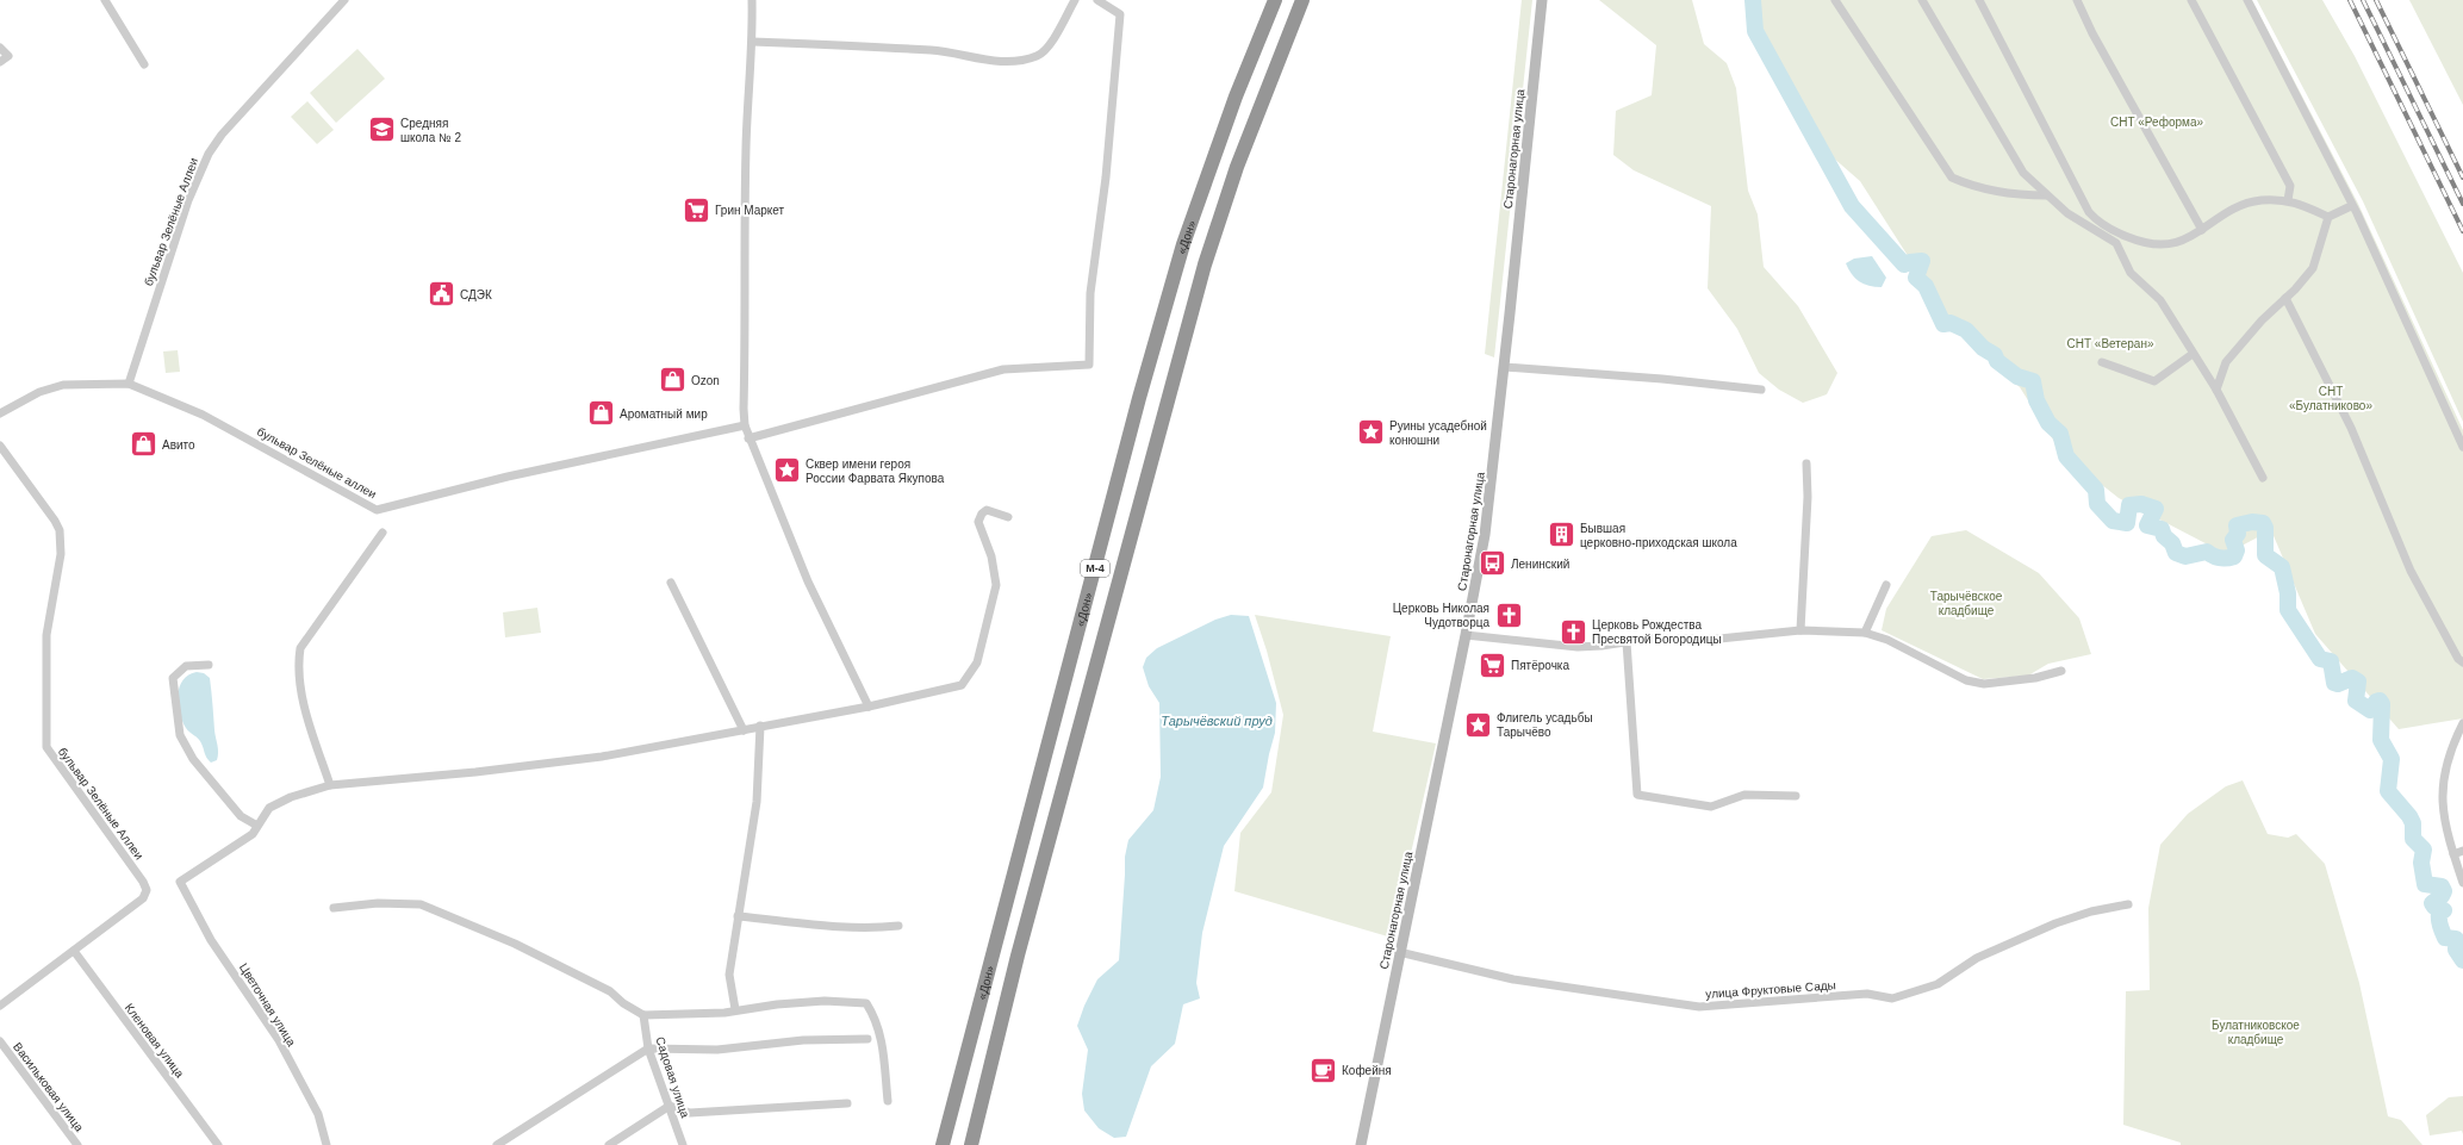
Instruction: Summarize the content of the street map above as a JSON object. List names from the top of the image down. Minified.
{"streets":{"highway":["«Дон»","М-4"],"main road":["Старонагорная улица"],"street":["бульвар Зелёные Аллеи","бульвар Зелёные аллеи","улица Фруктовые Сады","Цветочная улица","Кленовая улица","Садовая улица","Васильковая улица"]},"crossings":[["Старонагорная улица","улица Фруктовые Сады"],["бульвар Зелёные Аллеи","бульвар Зелёные аллеи"],["бульвар Зелёные Аллеи","Кленовая улица"]],"water":["Тарычёвский пруд"],"parks":["СНТ «Реформа»","СНТ «Ветеран»","СНТ «Булатниково»","Тарычёвское кладбище","Булатниковское кладбище"],"places":{"school or university":["Средняя школа № 2"],"supermarket":["Грин Маркет","Пятёрочка"],"public building":["СДЭК"],"shop":["Ozon","Ароматный мир","Авито"],"place":["Руины усадебной конюшни","Сквер имени героя России Фарвата Якупова","Флигель усадьбы Тарычёво"],"building":["Бывшая церковно-приходская школа"],"bus stop":["Ленинский"],"church":["Церковь Николая Чудотворца","Церковь Рождества Пресвятой Богородицы"],"cafe":["Кофейня"]}}
